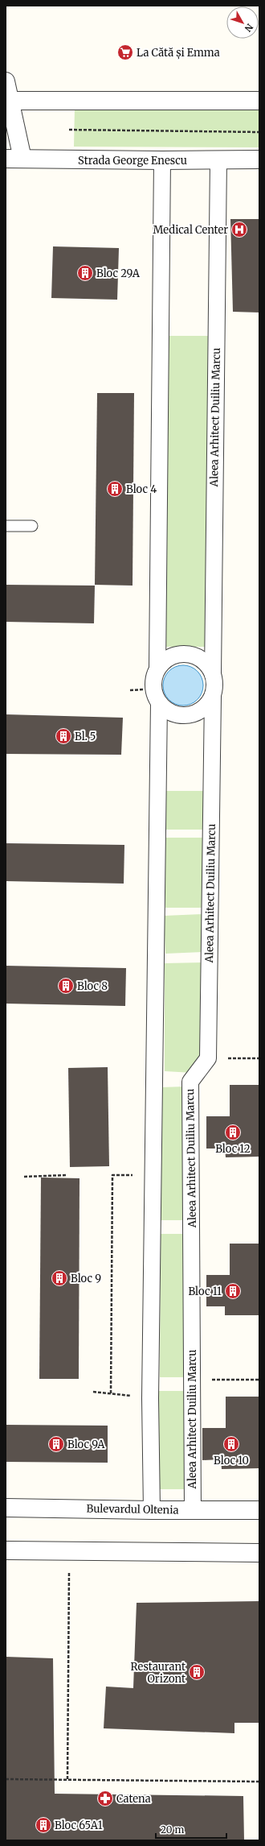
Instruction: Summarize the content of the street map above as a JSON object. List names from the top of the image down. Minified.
{"streets":{"street":["Strada George Enescu","Aleea Arhitect Duiliu Marcu","Bulevardul Oltenia"]},"crossings":[["Strada George Enescu","Aleea Arhitect Duiliu Marcu"],["Aleea Arhitect Duiliu Marcu","Bulevardul Oltenia"]],"places":{"supermarket":["La Cătă și Emma"],"hospital":["Medical Center"],"building":["Bloc 29A","Bloc 4","Bl. 5","Bloc 8","Bloc 12","Bloc 9","Bloc 11","Bloc 9A","Bloc 10","Restaurant Orizont","Bloc 65A1"],"pharmacy":["Catena"]},"scale_bar":"20 m","north":"bottom right"}
